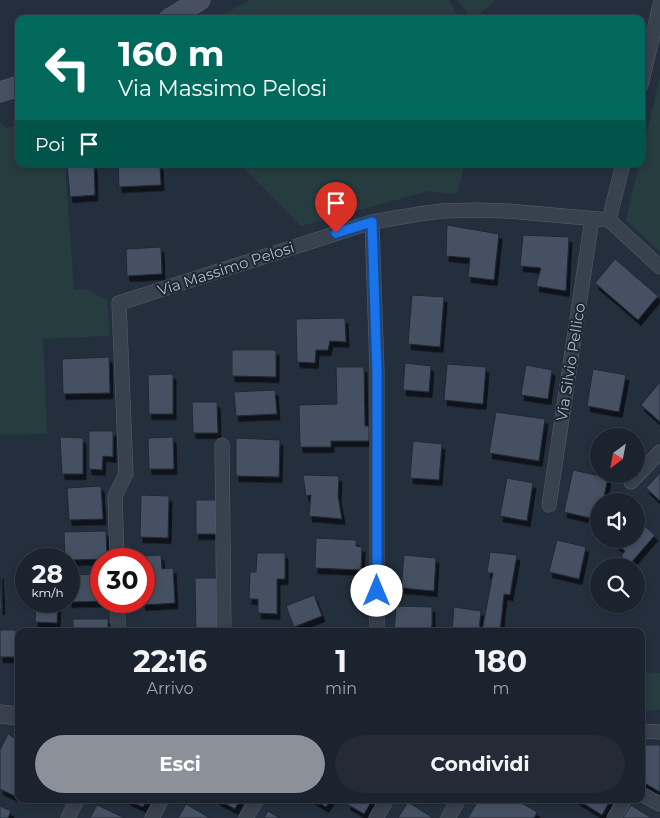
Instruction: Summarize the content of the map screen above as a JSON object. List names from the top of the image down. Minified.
{"streets":{"street":["Via Massimo Pelosi","Via Silvio Pellico"]},"crossings":[["Via Massimo Pelosi","Via Silvio Pellico"]],"north":"bottom left","page":{"turn":["160 m","Via Massimo Pelosi"],"then":"Poi","speed":"28 km/h","limit":"30","eta":["22:16","Arrivo","1","min","180","m"],"buttons":["Esci","Condividi"]}}
